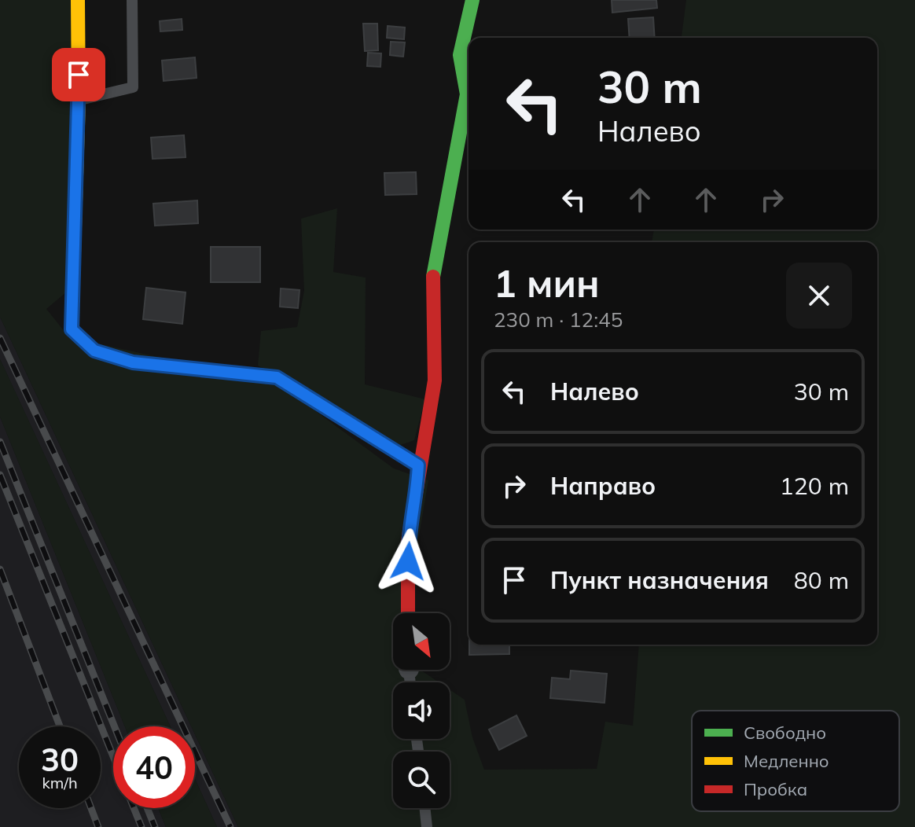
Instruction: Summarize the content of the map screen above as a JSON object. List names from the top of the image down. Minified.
{"legend":["Свободно","Медленно","Пробка"],"north":"bottom right","page":{"turn":["30 m","Налево"],"heading":["1 мин","230 m · 12:45"],"list":[{"name":"Налево","value":"30 m"},{"name":"Направо","value":"120 m"},{"name":"Пункт назначения","value":"80 m"}],"speed":"30 km/h","limit":"40"}}
